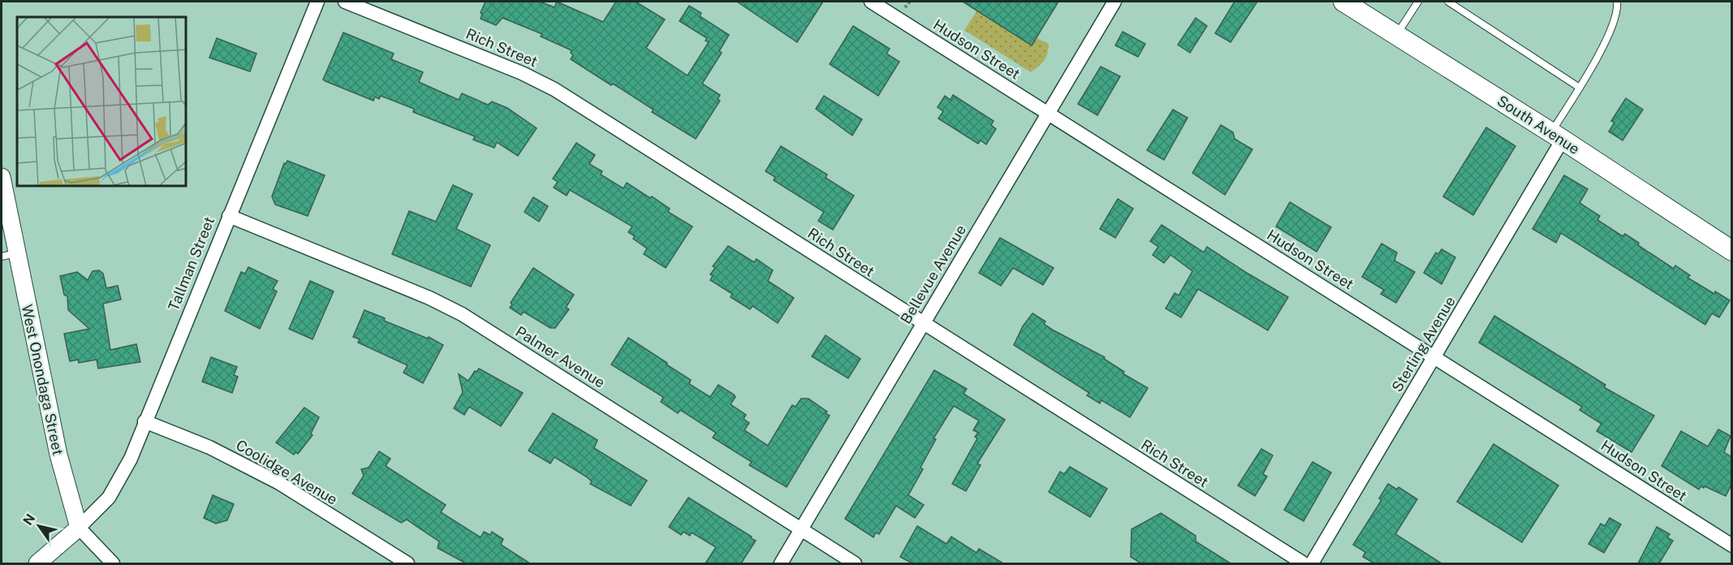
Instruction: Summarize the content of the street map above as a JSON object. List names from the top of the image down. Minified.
{"streets":{"main road":["South Avenue"],"street":["Rich Street","Hudson Street","Tallman Street","Bellevue Avenue","Sterling Avenue","Palmer Avenue","West Onondaga Street","Coolidge Avenue"]},"crossings":[["Rich Street","Bellevue Avenue"],["Hudson Street","Bellevue Avenue"],["Hudson Street","Sterling Avenue"],["South Avenue","Sterling Avenue"],["Tallman Street","Palmer Avenue"],["Tallman Street","West Onondaga Street"],["Tallman Street","Coolidge Avenue"],["Bellevue Avenue","Palmer Avenue"]],"north":"top left"}
